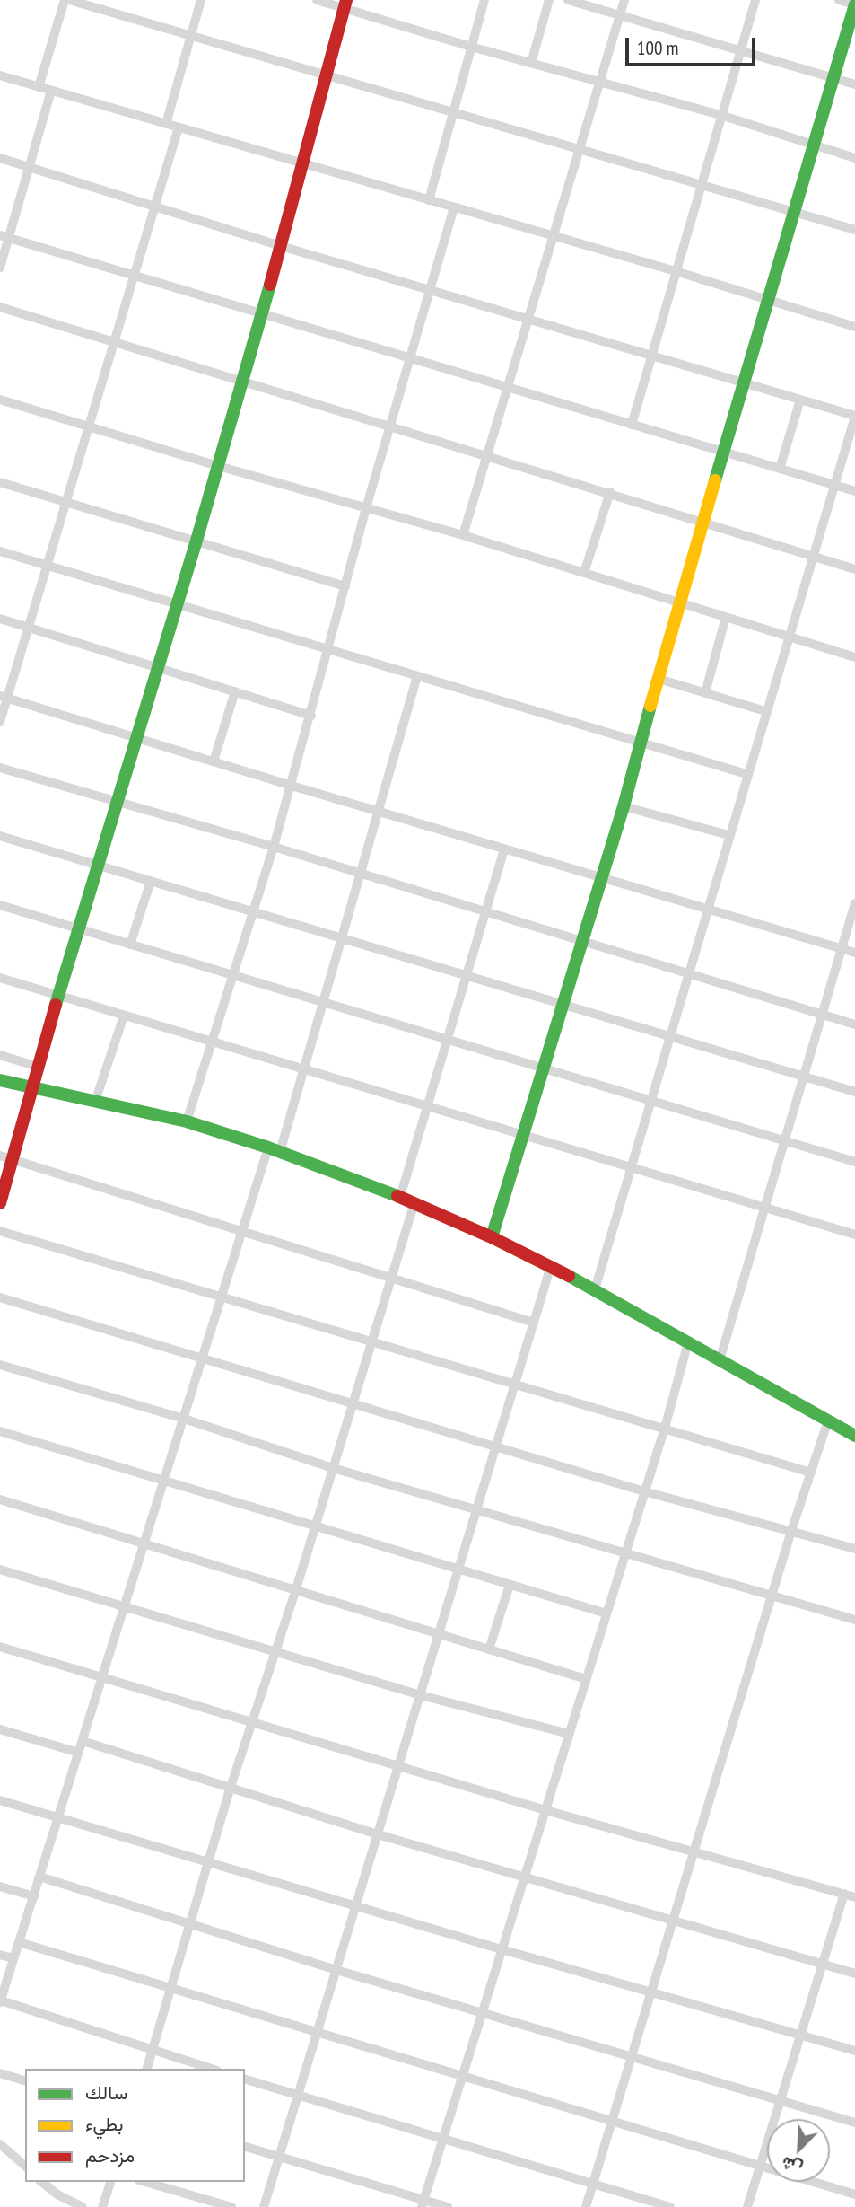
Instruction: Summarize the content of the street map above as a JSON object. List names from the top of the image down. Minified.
{"legend":["سالك","بطيء","مزدحم"],"scale_bar":"100 m","north":"bottom left"}
